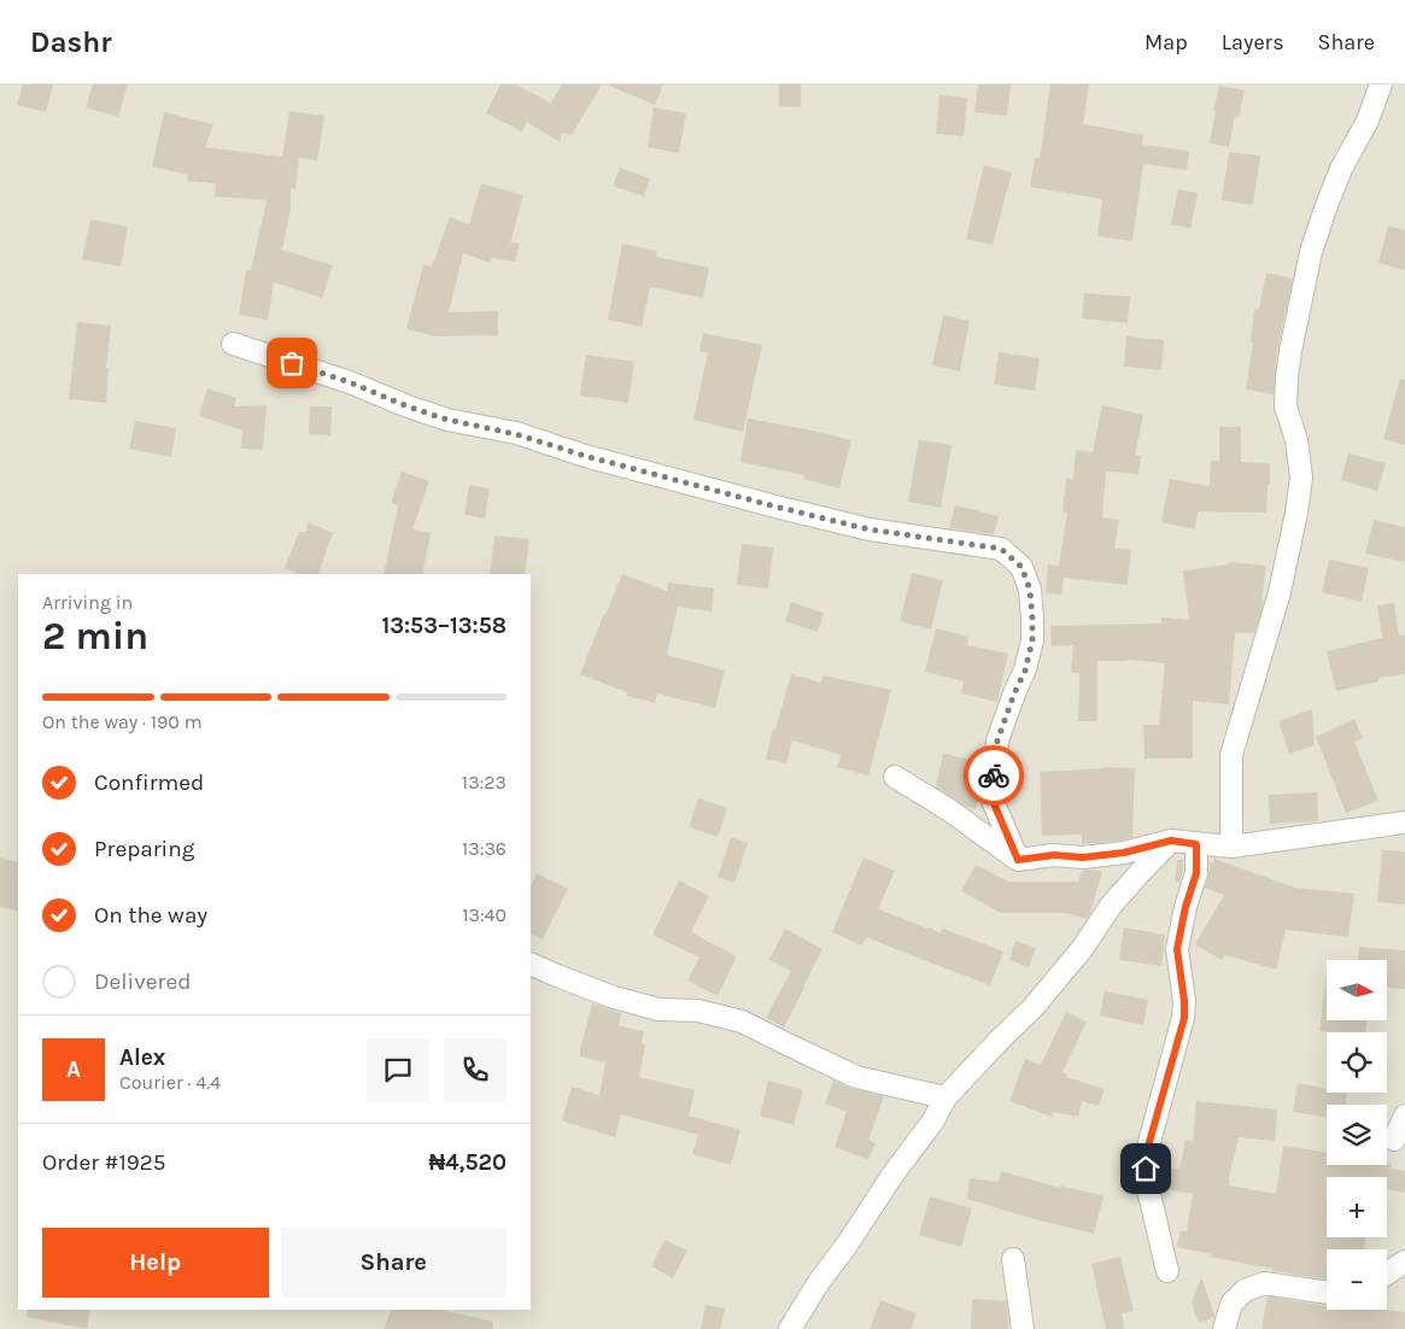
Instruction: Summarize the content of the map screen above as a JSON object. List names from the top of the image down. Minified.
{"north":"right","page":{"header":"Dashr","nav":["Map","Layers","Share"],"heading":["2 min","Arriving in","13:53–13:58"],"panel":["Alex","Courier · 4.4","Order #1925","₦4,520"],"bar":"On the way · 190 m","list":[["Confirmed","13:23"],["Preparing","13:36"],["On the way","13:40"],"Delivered"],"map_buttons":["+","−"],"round":"A","buttons":["Help","Share"]}}
